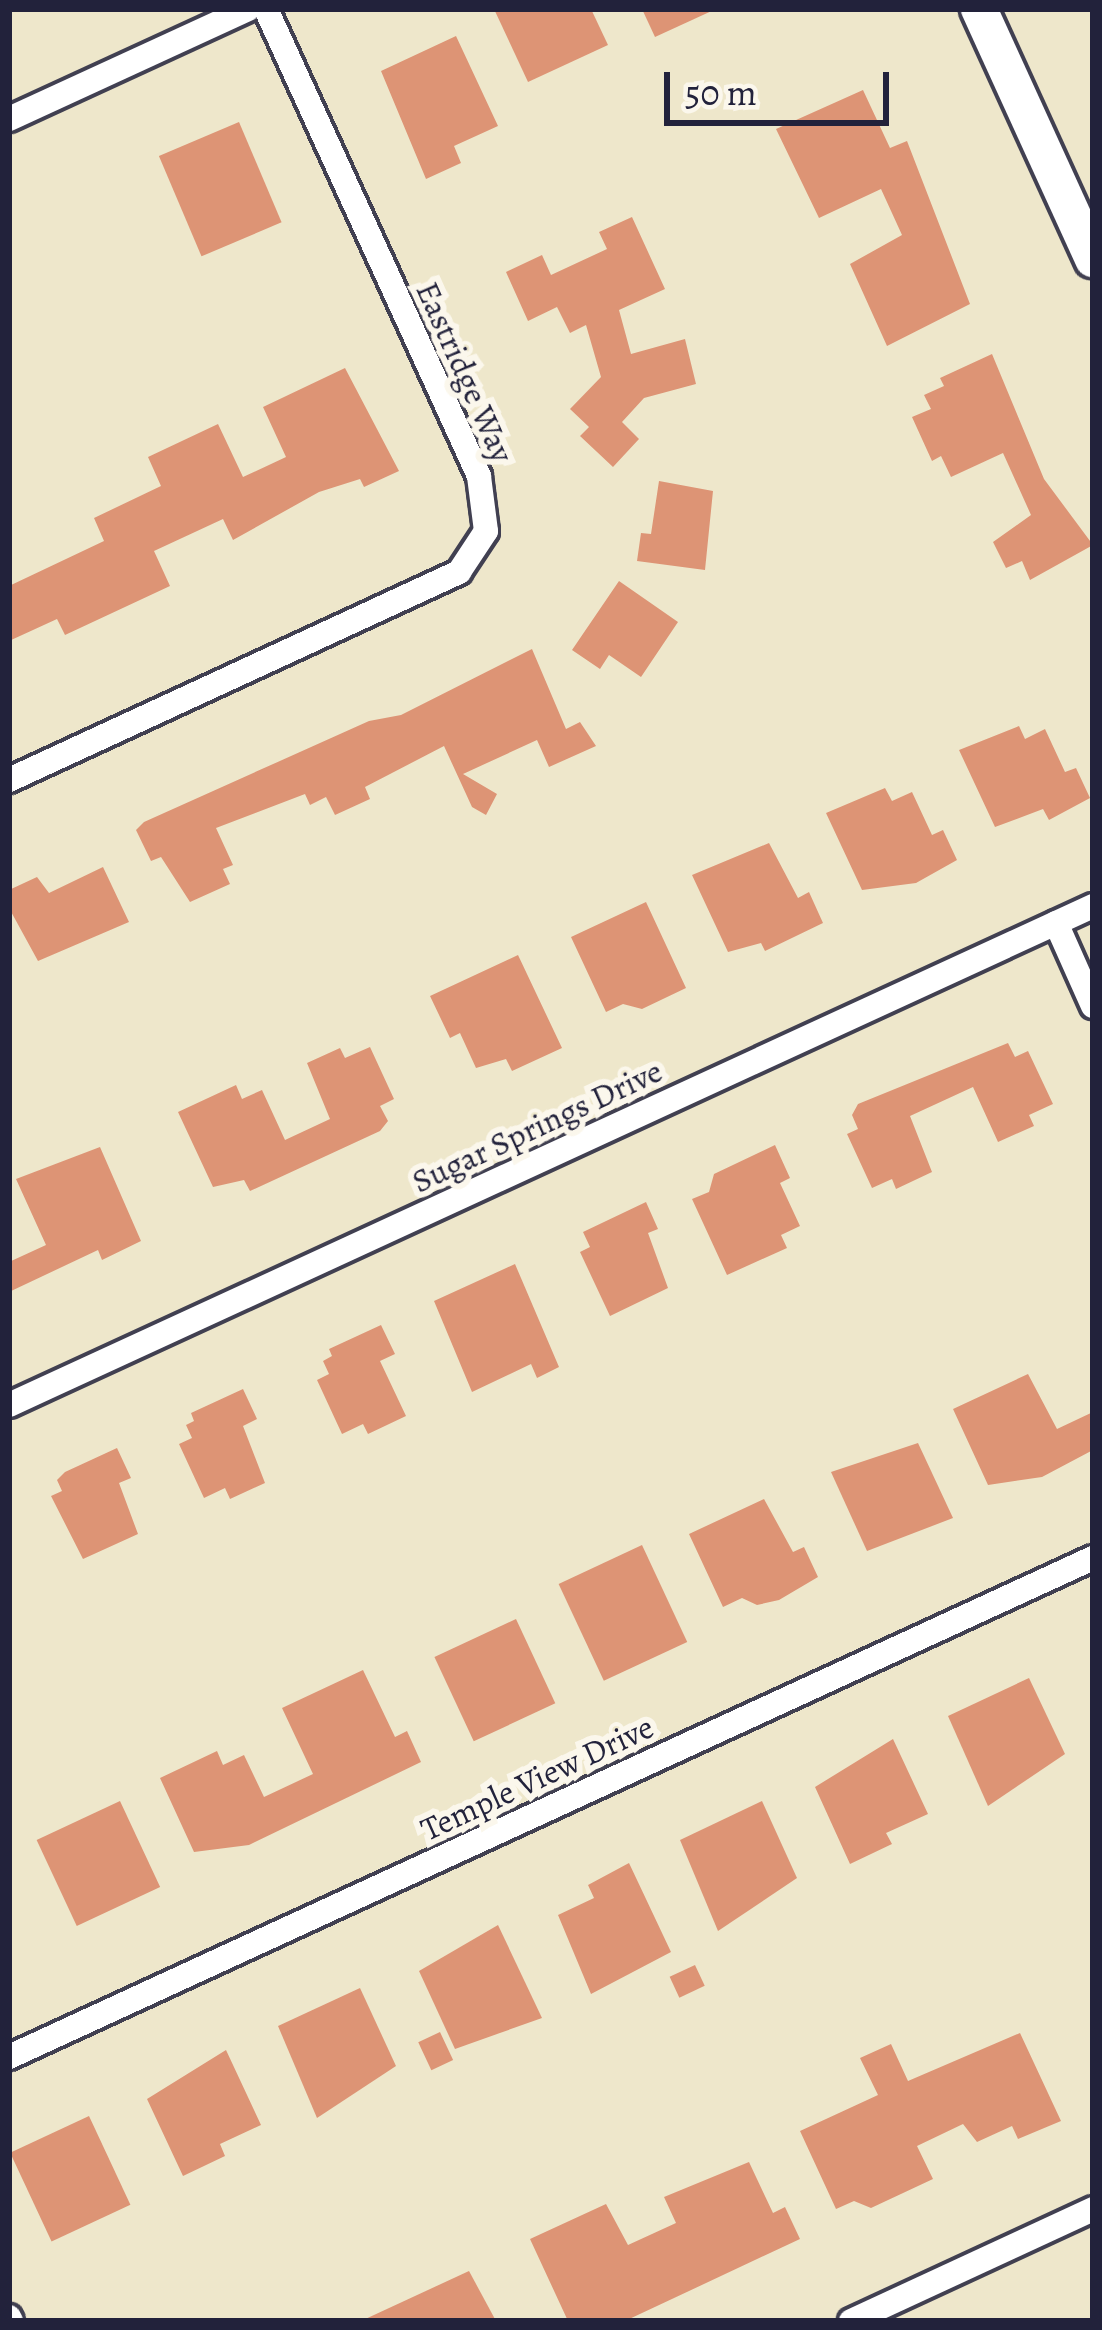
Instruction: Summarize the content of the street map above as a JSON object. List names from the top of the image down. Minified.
{"streets":{"street":["Eastridge Way","Sugar Springs Drive","Temple View Drive"]},"scale_bar":"50 m"}
